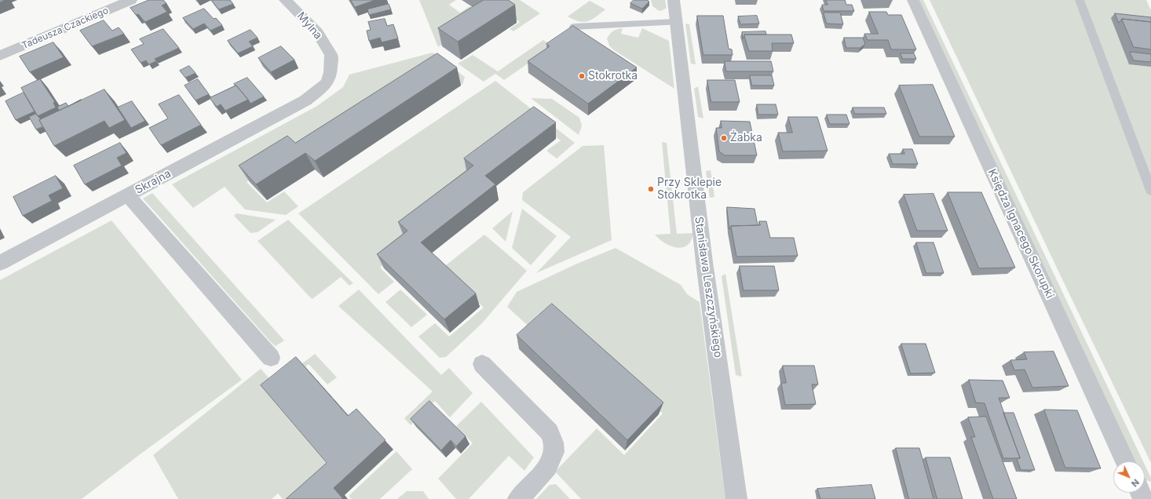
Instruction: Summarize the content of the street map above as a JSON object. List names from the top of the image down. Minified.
{"streets":{"street":["Mylna","Tadeusza Czackiego","Skrajna","Księdza Ignacego Skorupki","Stanisława Leszczyńskiego"]},"crossings":[["Mylna","Skrajna"]],"places":["Stokrotka","Żabka","Przy Sklepie Stokrotka"],"north":"bottom right"}
